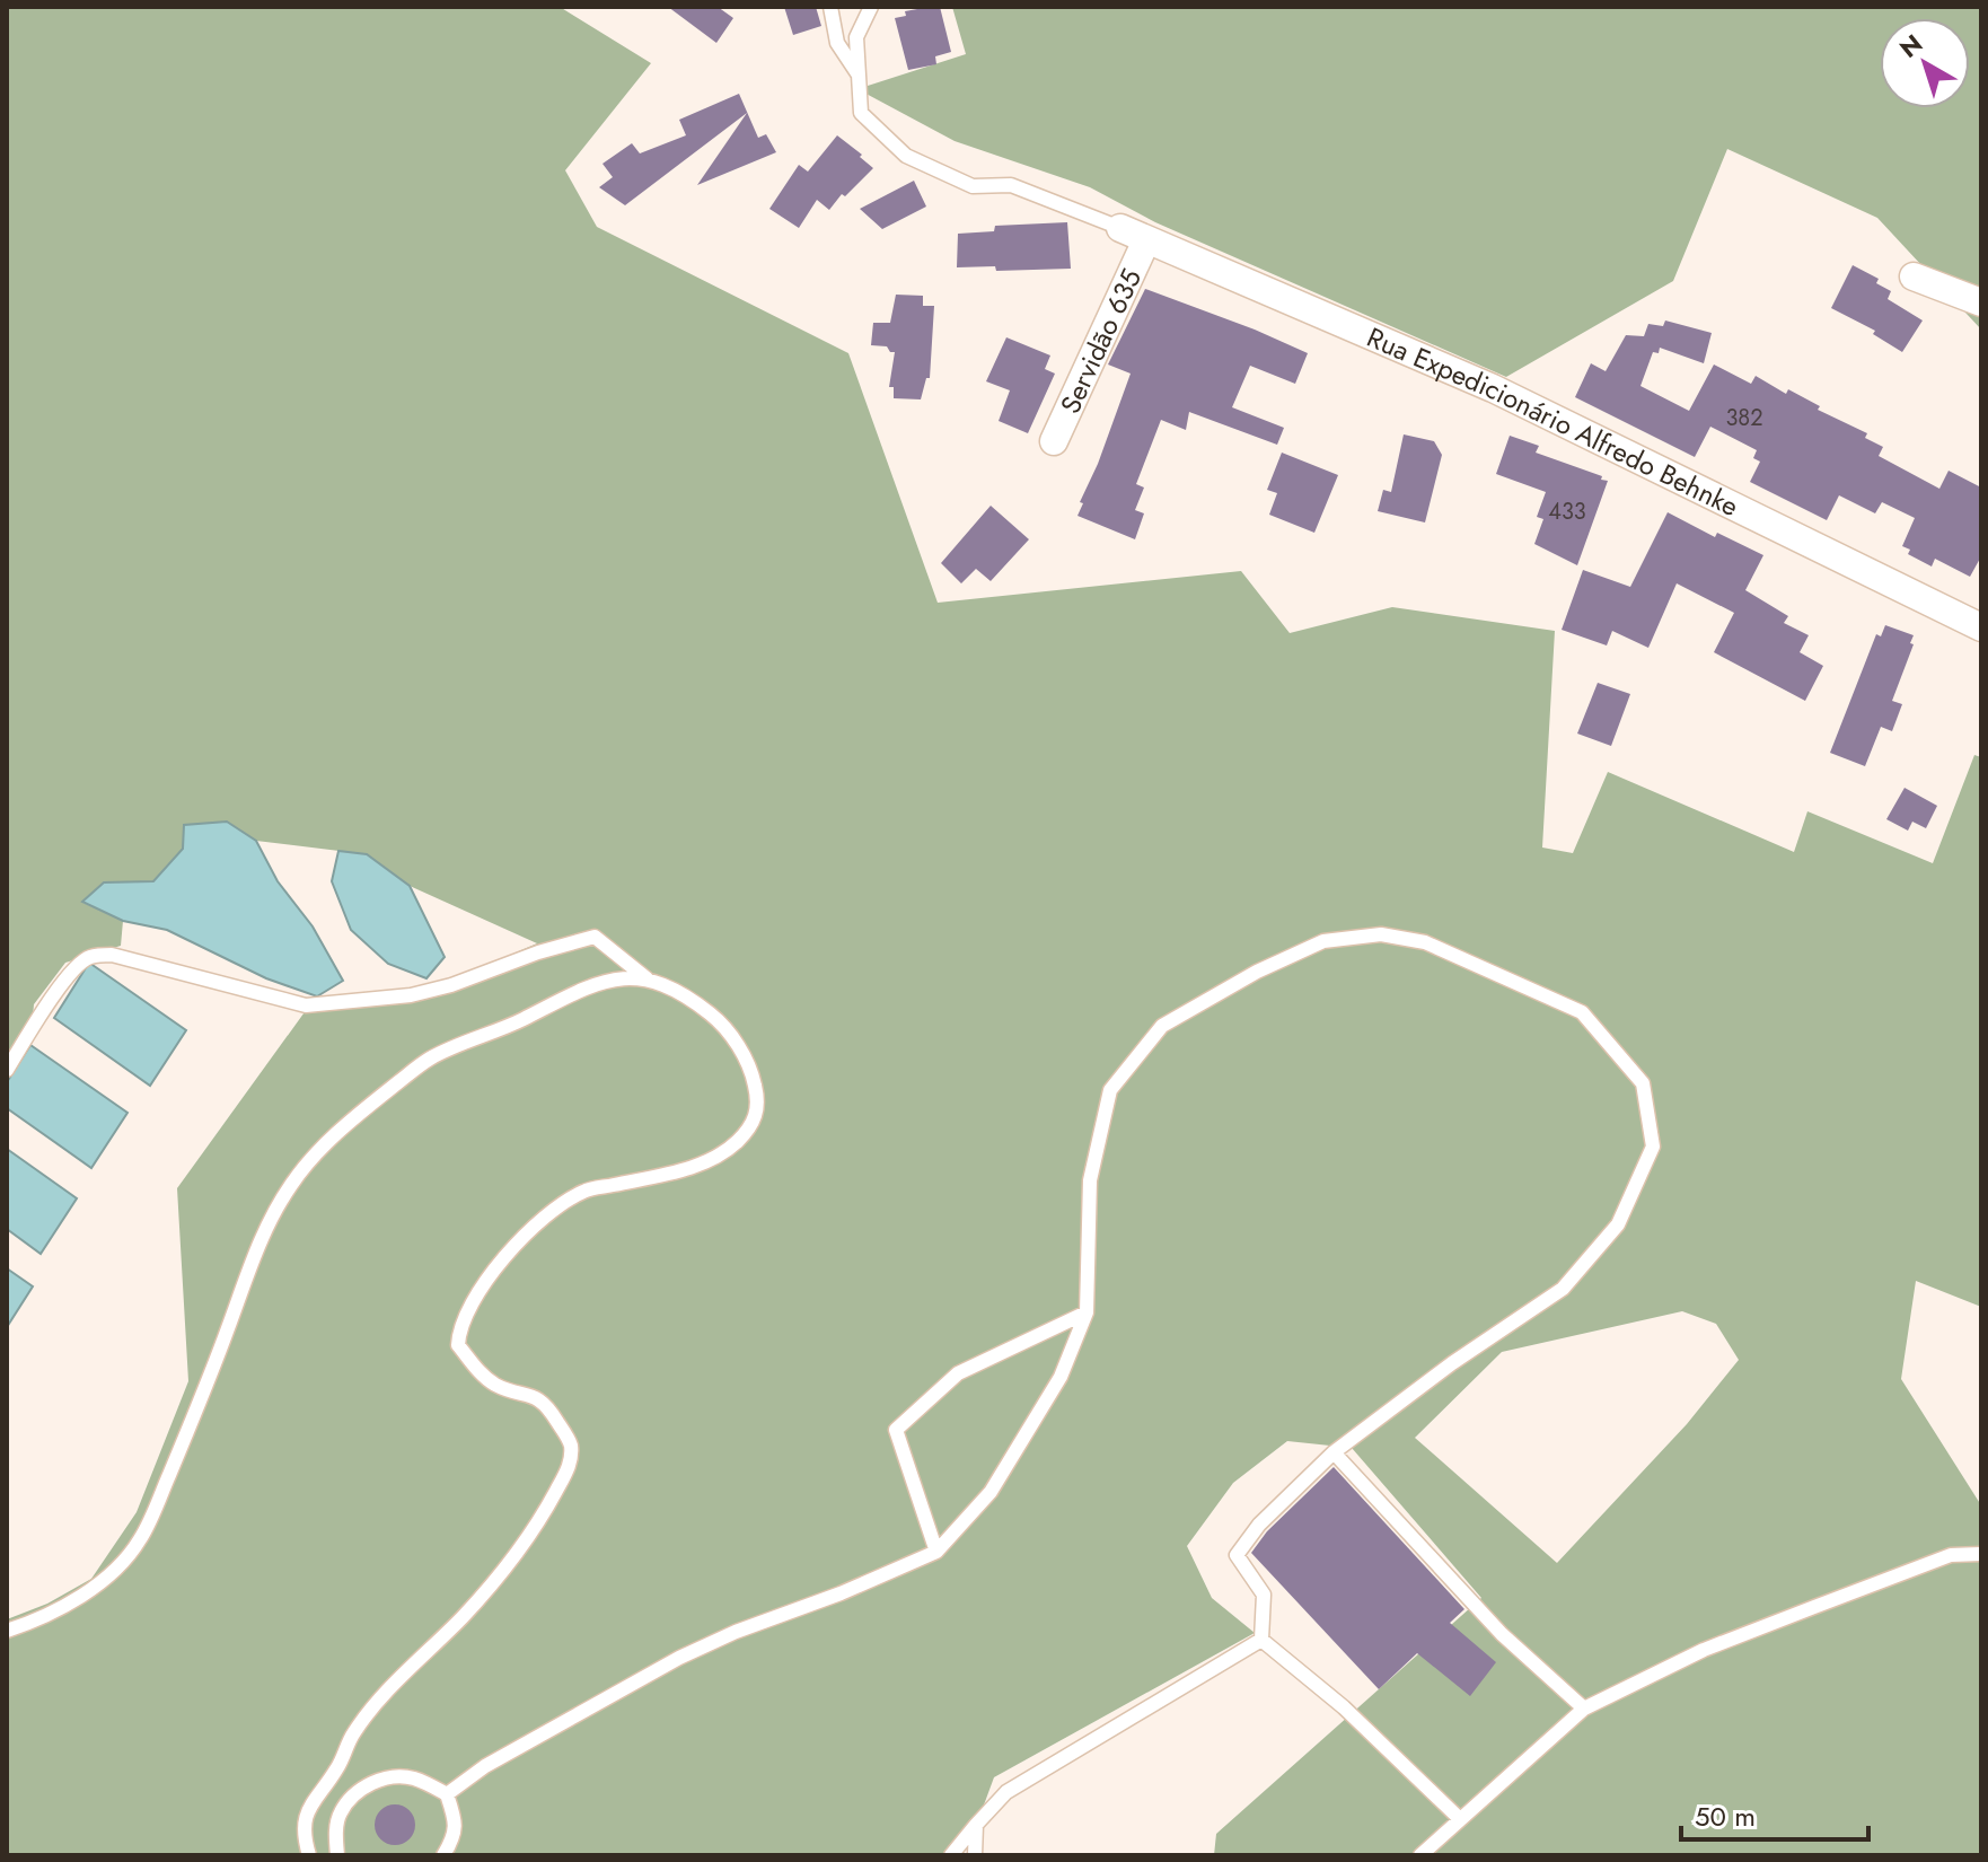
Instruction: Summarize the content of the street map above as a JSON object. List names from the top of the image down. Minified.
{"streets":{"street":["Servidão 635","Rua Expedicionário Alfredo Behnke"]},"crossings":[["Servidão 635","Rua Expedicionário Alfredo Behnke"]],"house_numbers":["382","433"],"scale_bar":"50 m","north":"top left"}
